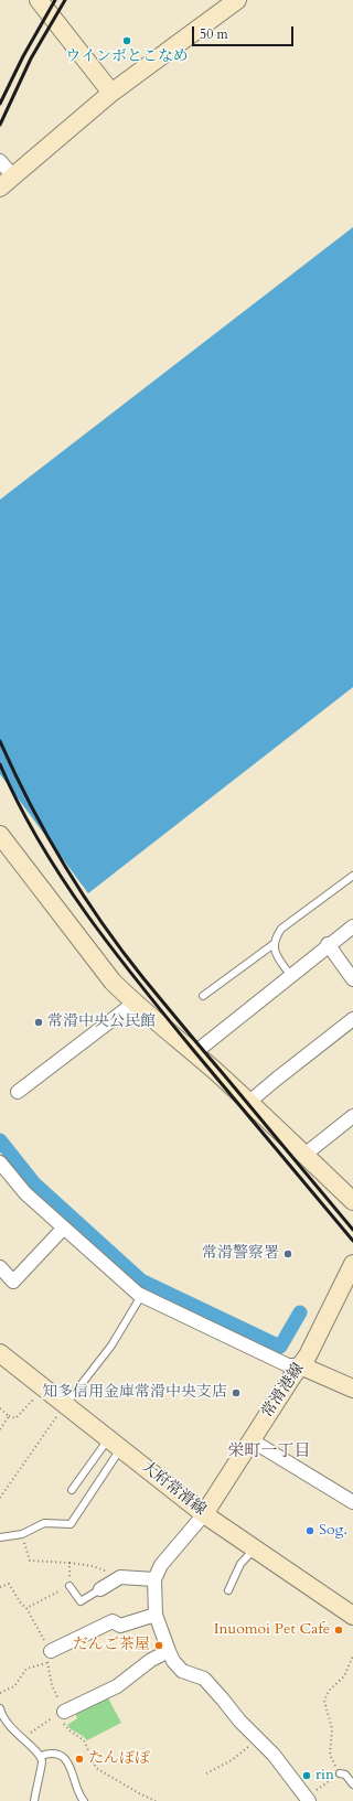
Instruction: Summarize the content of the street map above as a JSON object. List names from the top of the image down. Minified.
{"streets":{"main road":["常滑港線","大府常滑線"]},"crossings":[["常滑港線","大府常滑線"]],"districts":["栄町一丁目"],"places":["ウインボとこなめ","常滑中央公民館","常滑警察署","知多信用金庫常滑中央支店","Sog.","Inuomoi Pet Cafe","だんご茶屋","たんぽぽ","rin"],"scale_bar":"50 m"}
